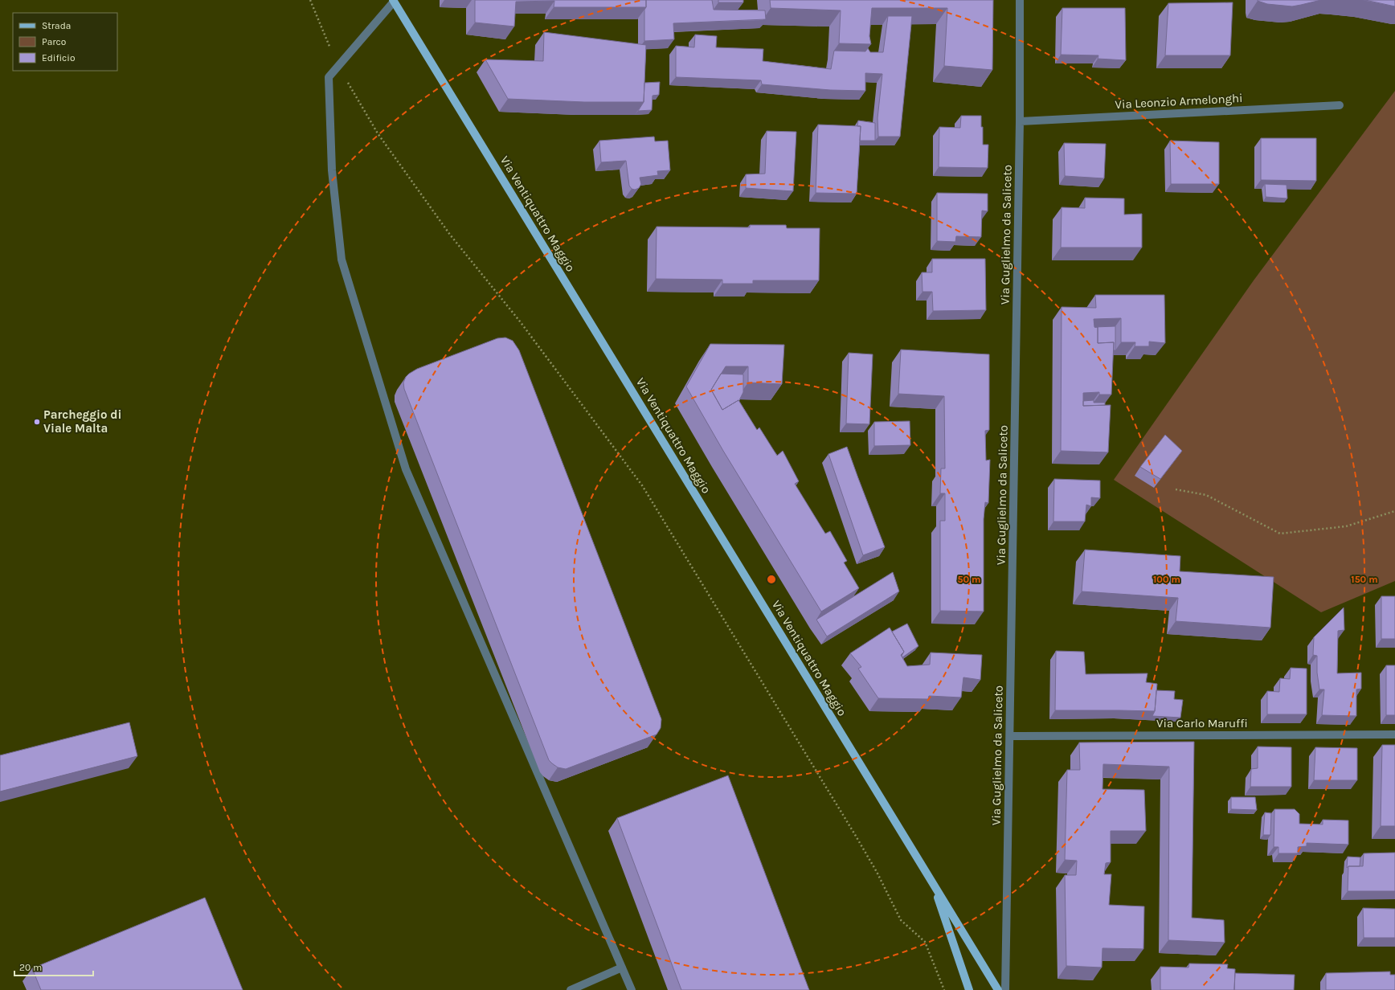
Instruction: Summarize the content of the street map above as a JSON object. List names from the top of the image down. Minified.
{"streets":{"main road":["Via Ventiquattro Maggio"],"street":["Via Leonzio Armelonghi","Via Guglielmo da Saliceto","Via Carlo Maruffi"]},"crossings":[["Via Leonzio Armelonghi","Via Guglielmo da Saliceto"],["Via Guglielmo da Saliceto","Via Carlo Maruffi"]],"places":["Parcheggio di Viale Malta"],"legend":["Strada","Parco","Edificio"],"scale_bar":"20 m","rings":["50 m","100 m","150 m"]}
